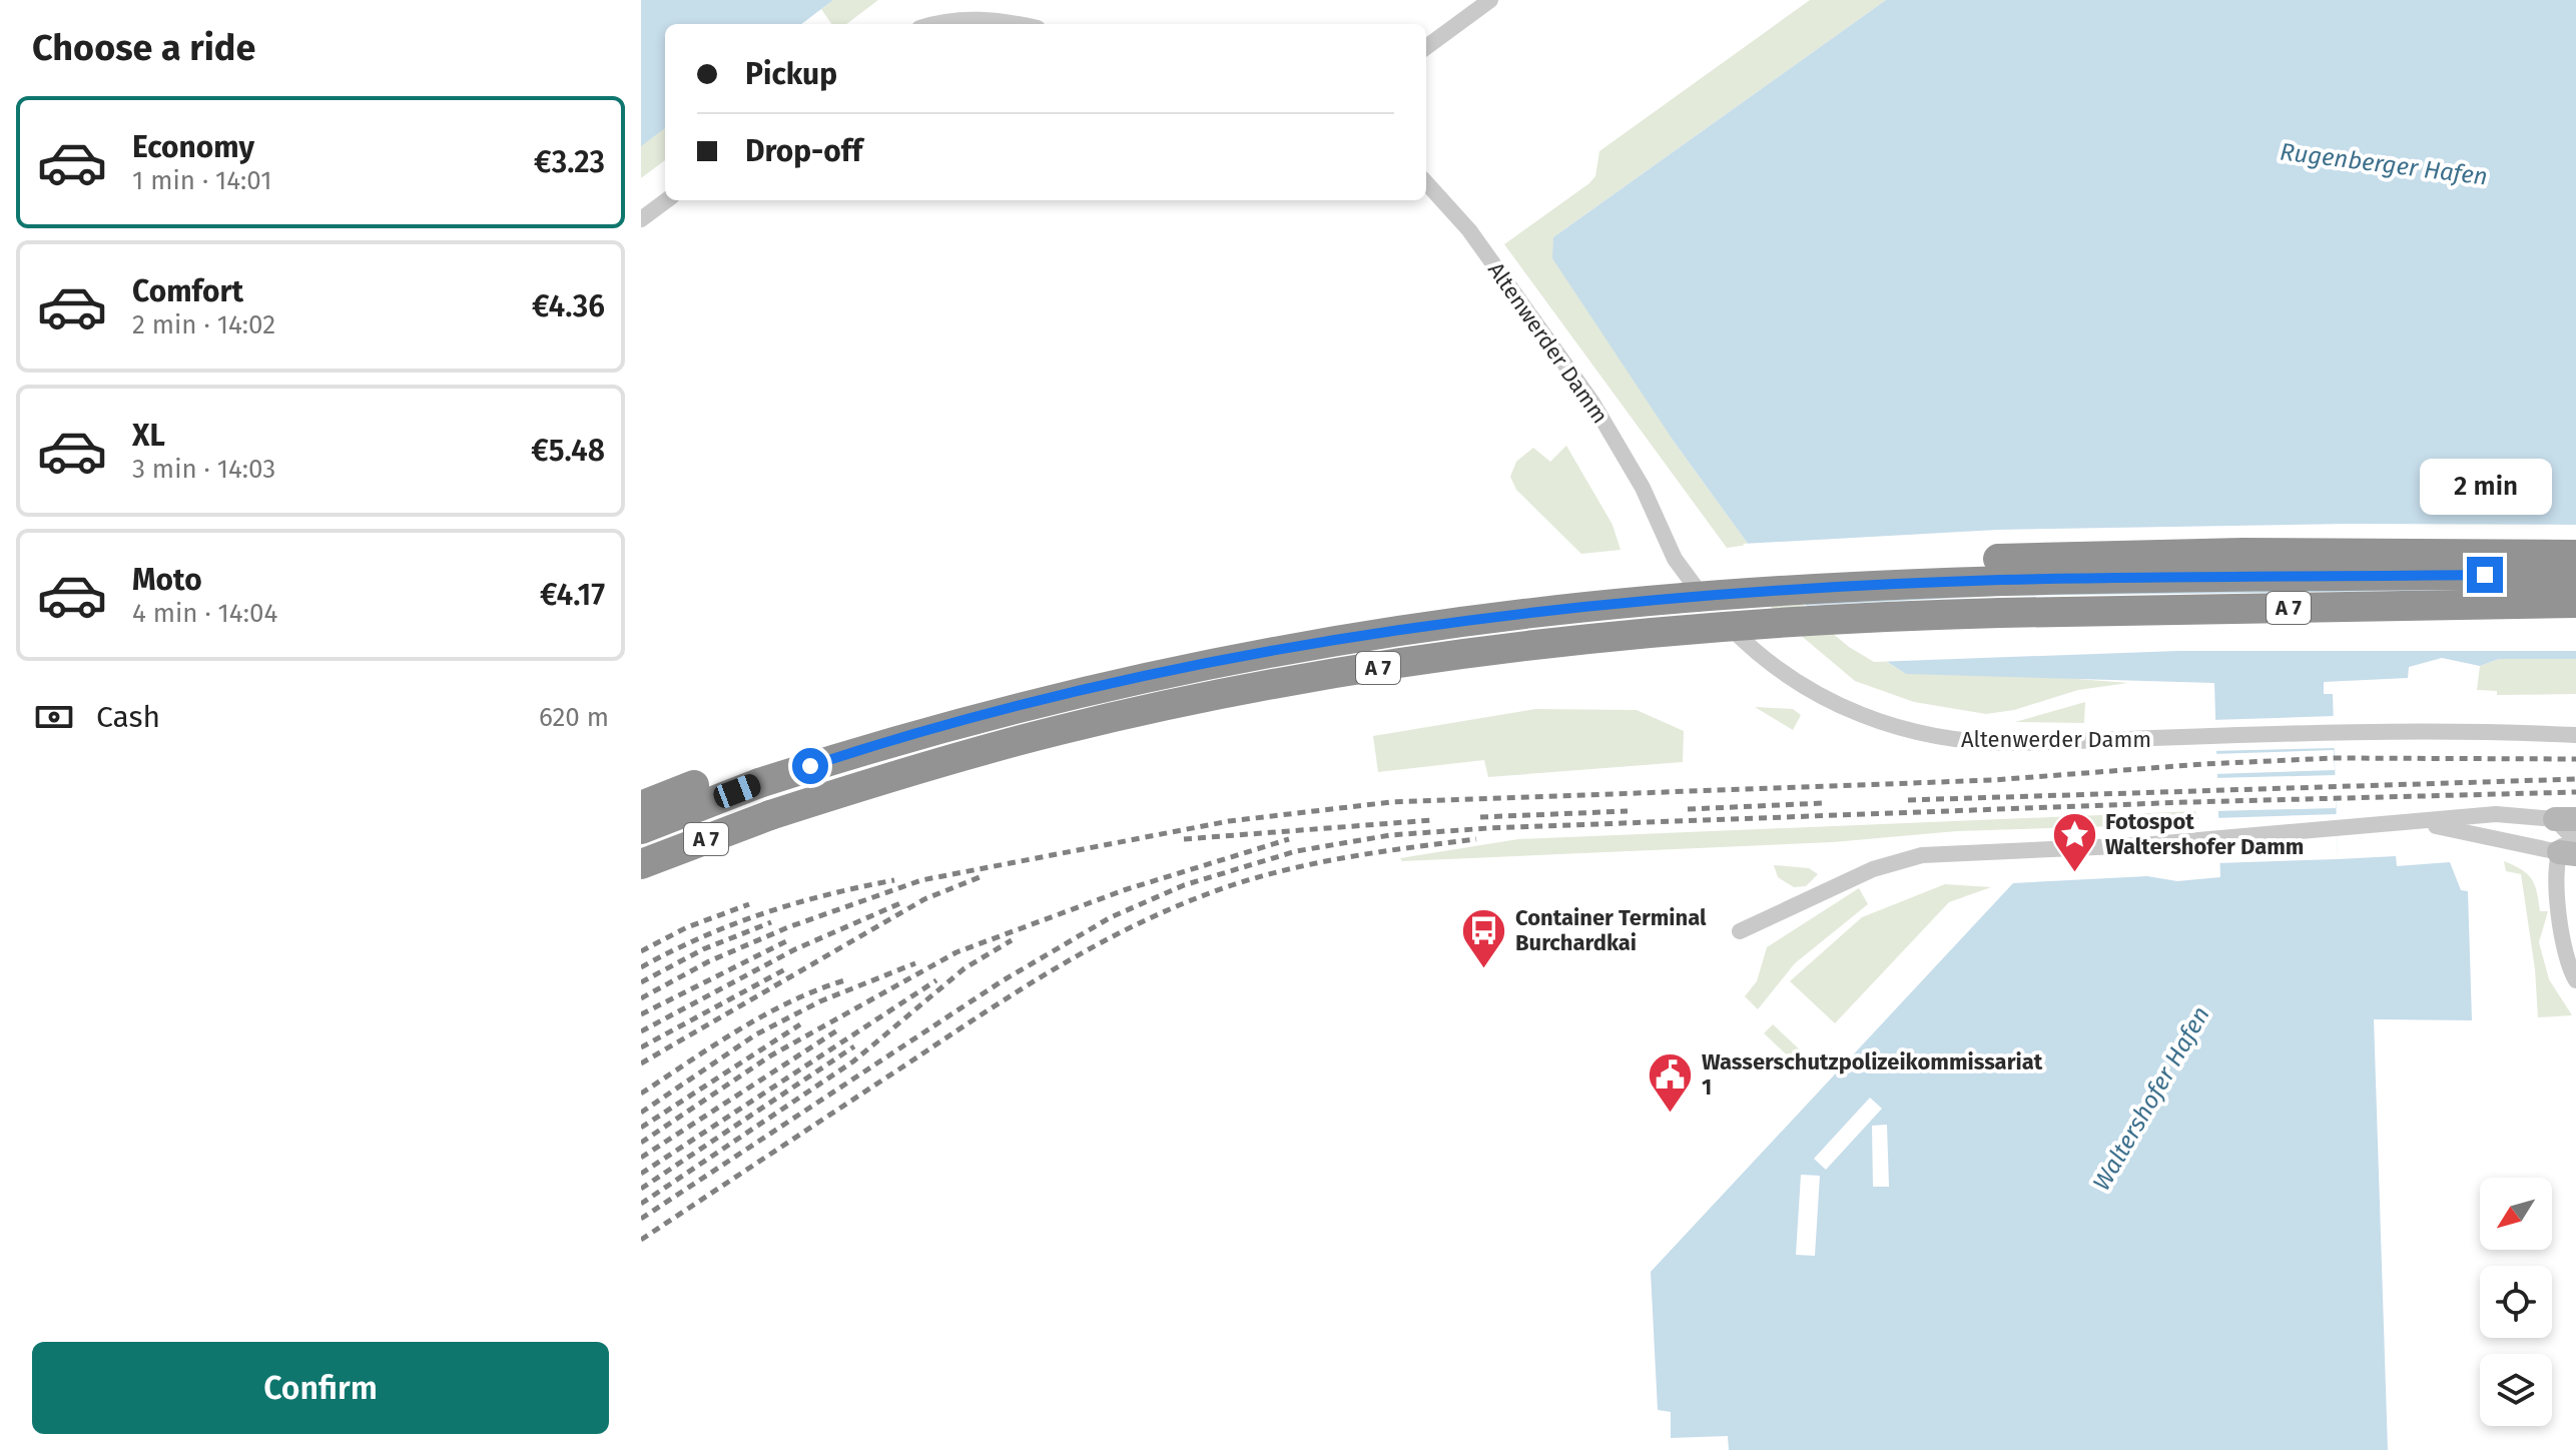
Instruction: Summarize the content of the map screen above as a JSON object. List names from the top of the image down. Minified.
{"streets":{"highway":["A 7"],"street":["Altenwerder Damm"]},"water":["Rugenberger Hafen","Waltershofer Hafen"],"places":{"place":["Fotospot Waltershofer Damm"],"bus stop":["Container Terminal Burchardkai"],"public building":["Wasserschutzpolizeikommissariat 1"]},"north":"bottom left","page":{"heading":"Choose a ride","banner":["Pickup","Drop-off"],"list":[{"name":"Economy","note":"1 min · 14:01","value":"€3.23"},{"name":"Comfort","note":"2 min · 14:02","value":"€4.36"},{"name":"XL","note":"3 min · 14:03","value":"€5.48"},{"name":"Moto","note":"4 min · 14:04","value":"€4.17"}],"bubble":"2 min","pay":["Cash","620 m"],"buttons":"Confirm"}}
